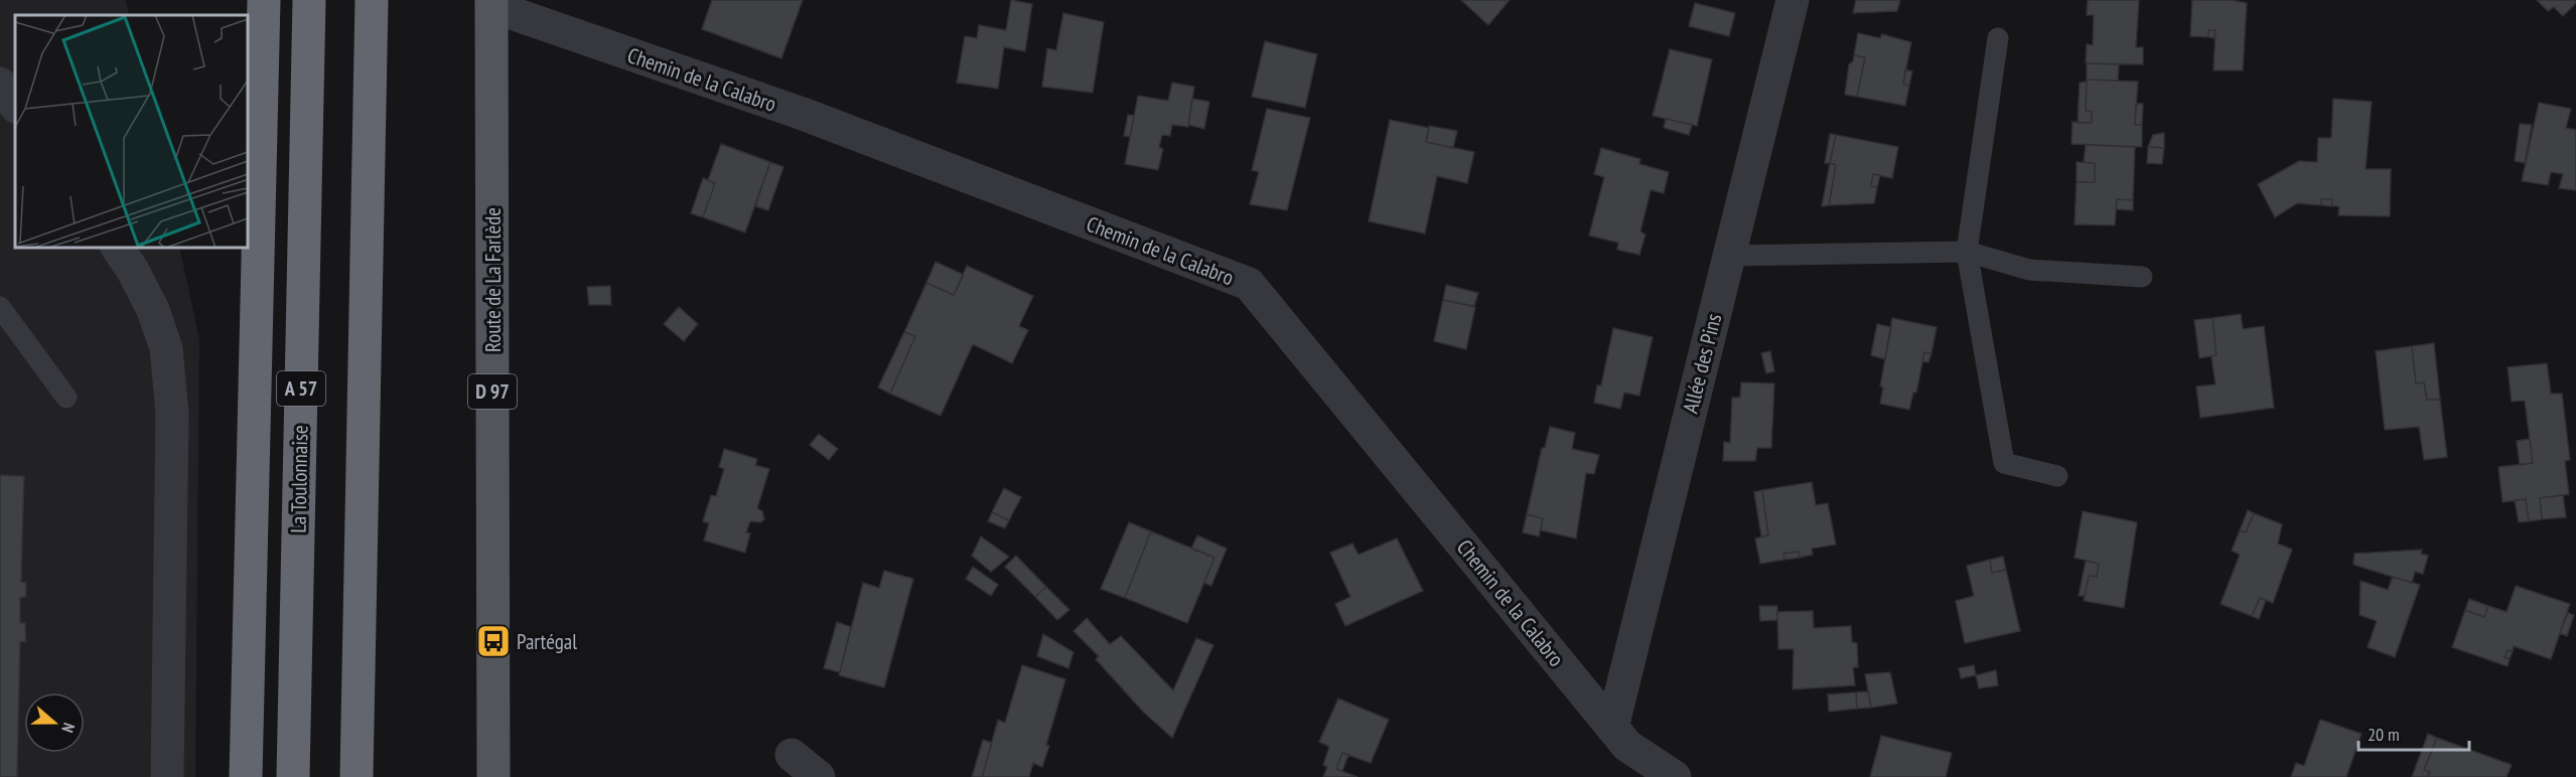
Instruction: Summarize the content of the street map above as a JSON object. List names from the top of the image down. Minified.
{"streets":{"highway":["A 57","La Toulonnaise"],"main road":["Route de La Farlède","D 97"],"street":["Chemin de la Calabro","Allée des Pins"]},"crossings":[["Chemin de la Calabro","Route de La Farlède"],["Chemin de la Calabro","Allée des Pins"]],"places":{"bus stop":["Partégal"]},"scale_bar":"20 m","north":"right"}
